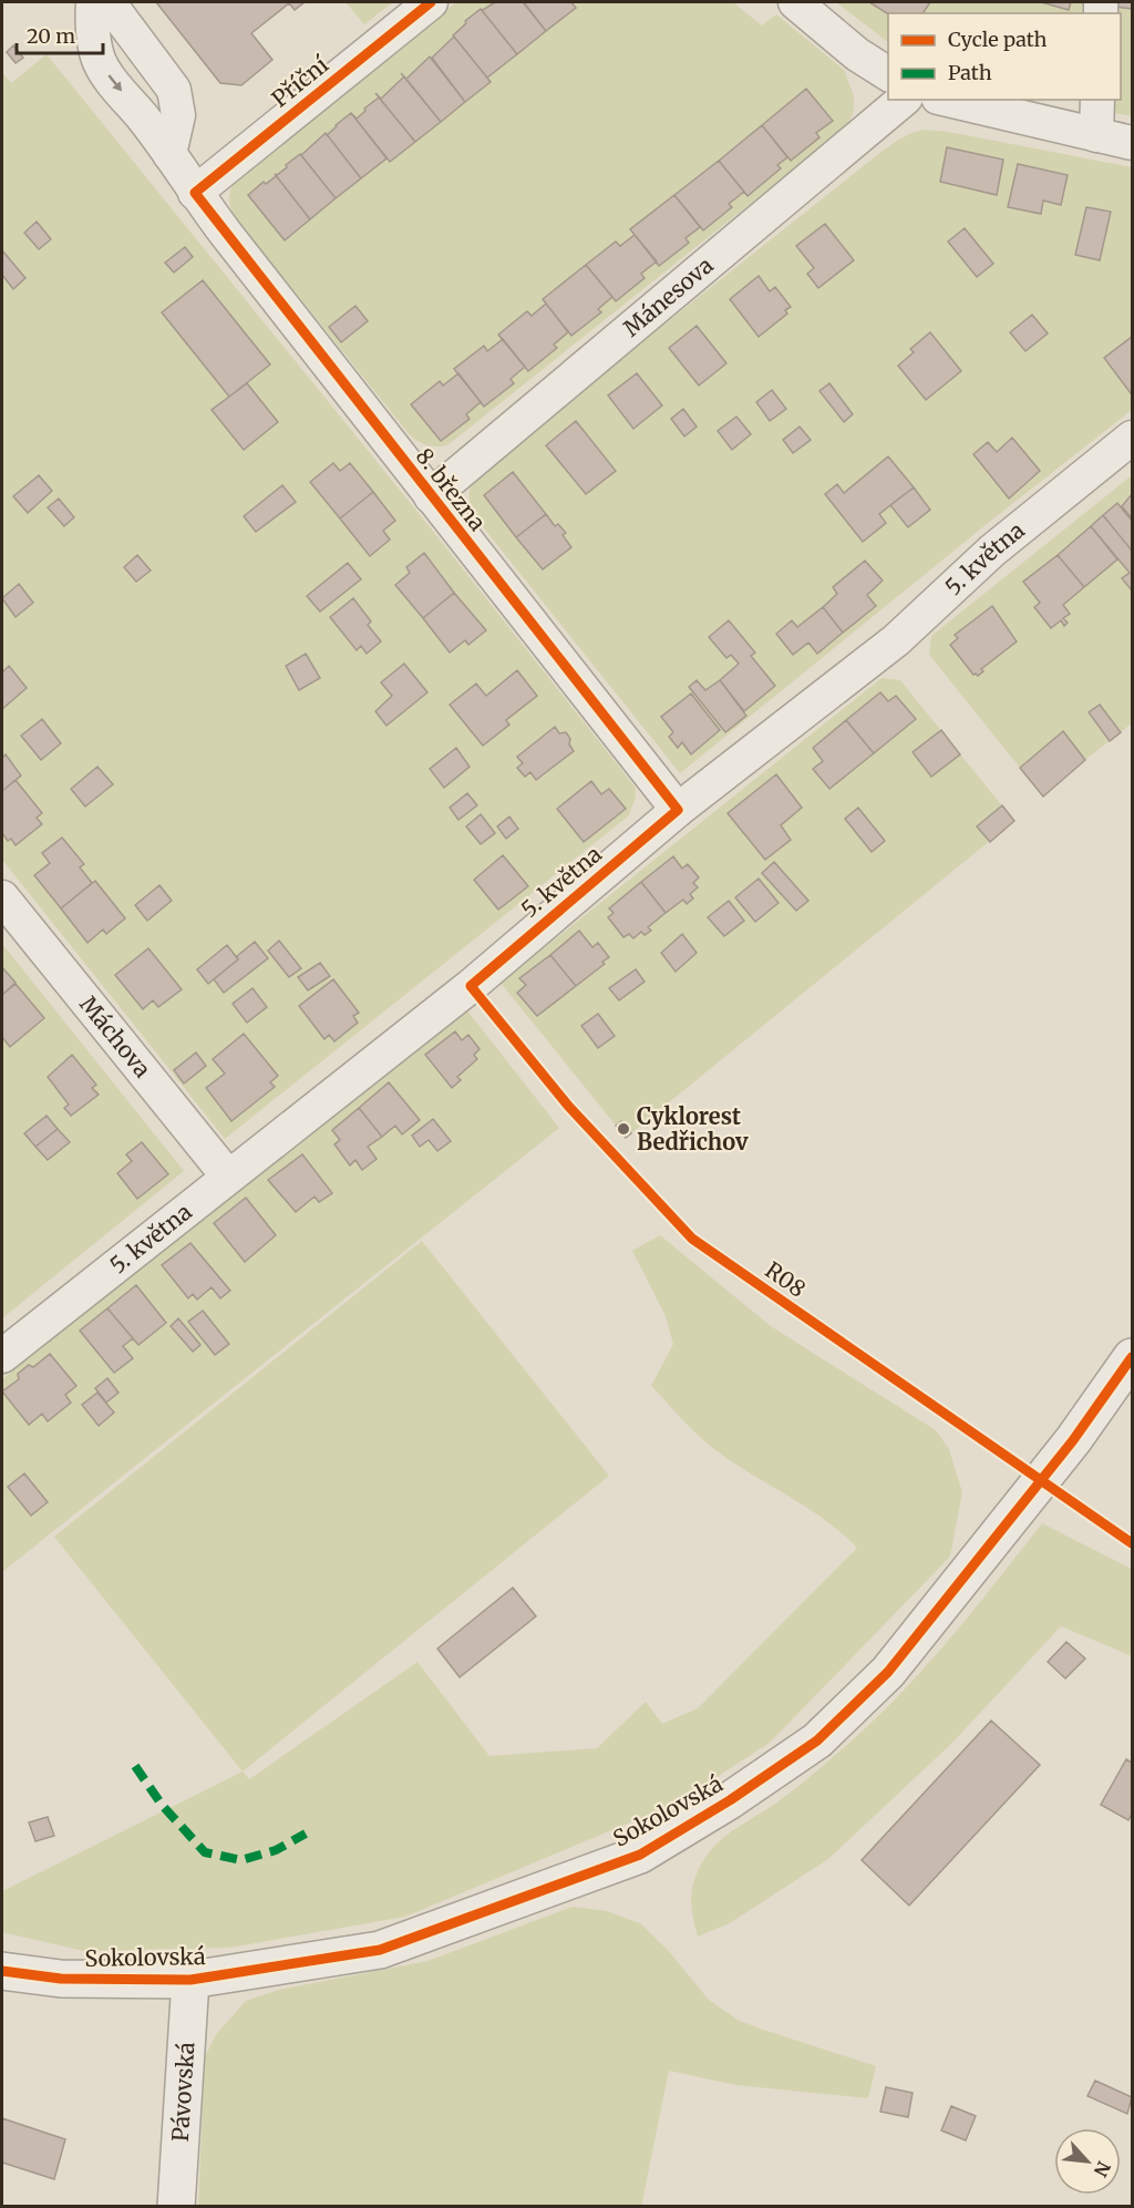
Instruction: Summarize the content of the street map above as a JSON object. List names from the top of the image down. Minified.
{"streets":{"street":["Příční","Mánesova","8. března","5. května","Máchova","Sokolovská","Pávovská"],"cycle path":["R08"]},"crossings":[["Příční","8. března"],["Mánesova","8. března"],["8. března","5. května"],["5. května","Máchova"],["Sokolovská","Pávovská"]],"places":["Cyklorest Bedřichov"],"legend":["Cycle path","Path"],"scale_bar":"20 m","north":"bottom right"}
